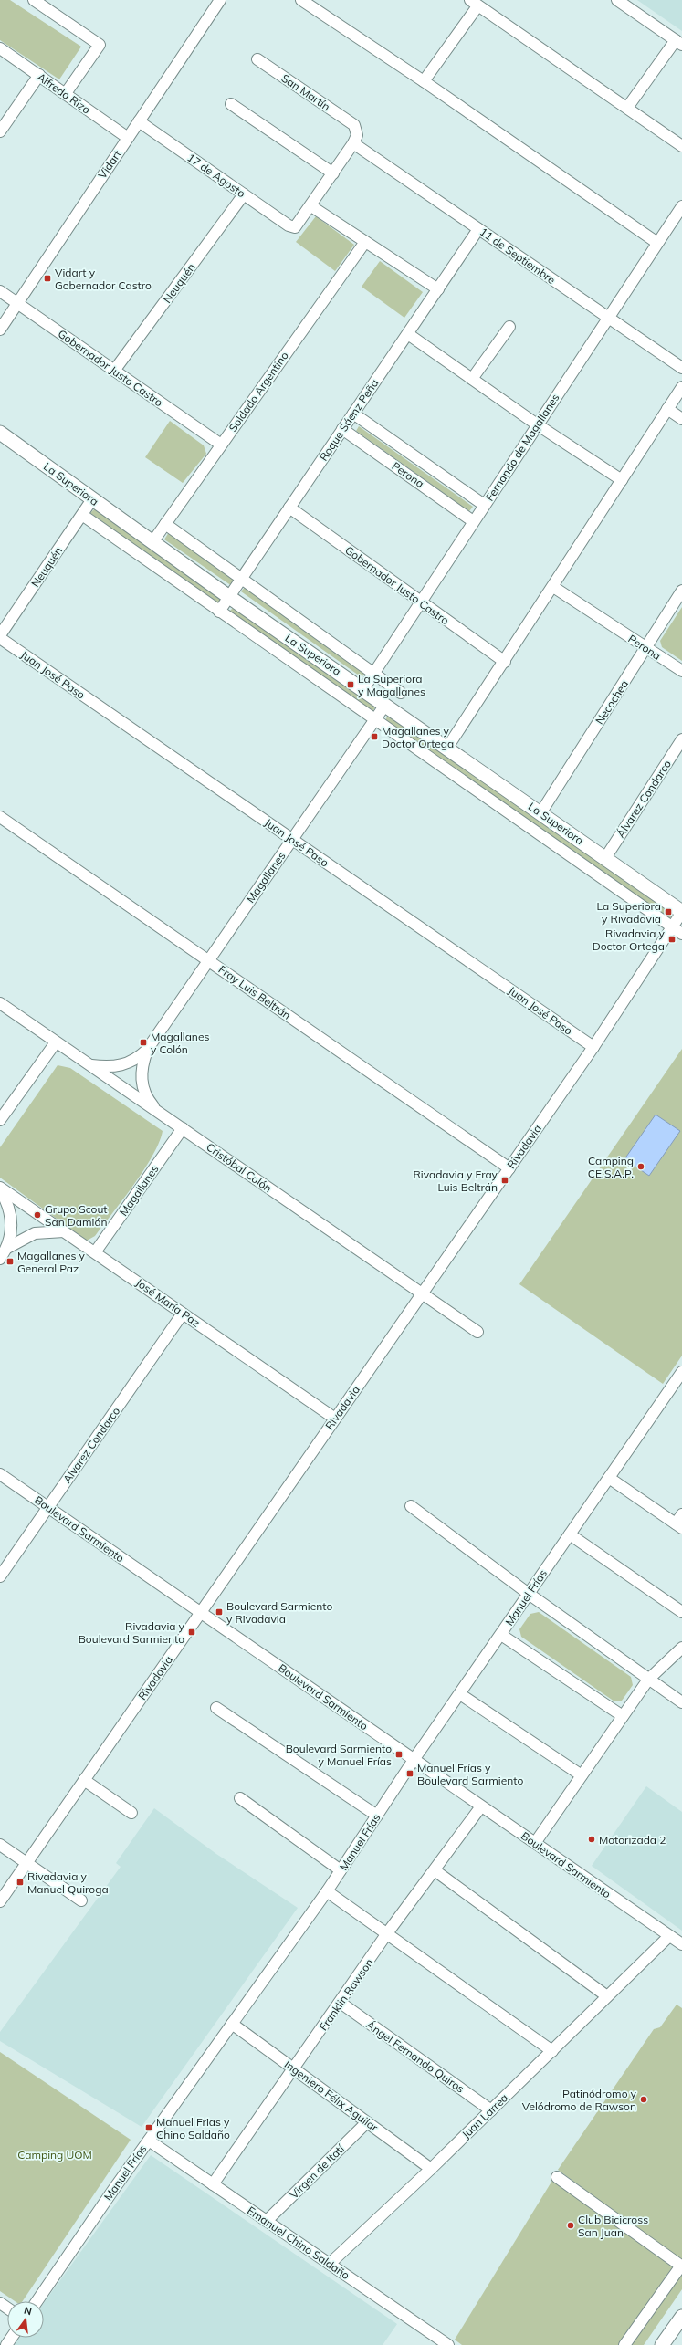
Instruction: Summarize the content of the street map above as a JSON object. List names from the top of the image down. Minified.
{"streets":{"main road":["La Superiora"],"street":["San Martín","Alfredo Rizo","Vidart","17 de Agosto","11 de Septiembre","Neuquén","Gobernador Justo Castro","Soldado Argentino","Roque Sáenz Peña","Fernando de Magallanes","Perona","Juan José Paso","Necochea","Álvarez Condarco","Magallanes","Fray Luis Beltrán","Rivadavia","Cristóbal Colón","José María Paz","Alvarez Condarco","Boulevard Sarmiento","Manuel Frías","Franklin Rawson","Ángel Fernando Quiros","Ingeniero Félix Aguilar","Juan Larrea","Virgen de Itatí","Emanuel Chino Saldaño"]},"crossings":[["San Martín","11 de Septiembre"],["Alfredo Rizo","Vidart"],["Vidart","17 de Agosto"],["Vidart","Gobernador Justo Castro"],["17 de Agosto","Neuquén"],["11 de Septiembre","Roque Sáenz Peña"],["11 de Septiembre","Fernando de Magallanes"],["Neuquén","Gobernador Justo Castro"],["Neuquén","La Superiora"],["Gobernador Justo Castro","Soldado Argentino"],["Gobernador Justo Castro","Roque Sáenz Peña"],["Gobernador Justo Castro","Fernando de Magallanes"],["Soldado Argentino","La Superiora"],["Roque Sáenz Peña","Perona"],["Roque Sáenz Peña","La Superiora"],["Fernando de Magallanes","Perona"],["Fernando de Magallanes","La Superiora"],["Perona","Necochea"],["La Superiora","Necochea"],["La Superiora","Álvarez Condarco"],["La Superiora","Magallanes"],["La Superiora","Rivadavia"],["Juan José Paso","Magallanes"],["Juan José Paso","Rivadavia"],["Magallanes","Fray Luis Beltrán"],["Magallanes","Cristóbal Colón"],["Magallanes","José María Paz"],["Fray Luis Beltrán","Rivadavia"],["Rivadavia","Cristóbal Colón"],["Rivadavia","José María Paz"],["Rivadavia","Boulevard Sarmiento"],["José María Paz","Alvarez Condarco"],["Alvarez Condarco","Boulevard Sarmiento"],["Boulevard Sarmiento","Manuel Frías"],["Boulevard Sarmiento","Franklin Rawson"],["Boulevard Sarmiento","Juan Larrea"],["Manuel Frías","Ingeniero Félix Aguilar"],["Manuel Frías","Emanuel Chino Saldaño"],["Franklin Rawson","Ángel Fernando Quiros"],["Franklin Rawson","Ingeniero Félix Aguilar"],["Franklin Rawson","Emanuel Chino Saldaño"],["Ángel Fernando Quiros","Juan Larrea"],["Ingeniero Félix Aguilar","Juan Larrea"],["Ingeniero Félix Aguilar","Virgen de Itatí"],["Juan Larrea","Emanuel Chino Saldaño"],["Virgen de Itatí","Emanuel Chino Saldaño"]],"parks":["Camping UOM"],"places":{"transit":["Vidart y Gobernador Castro","La Superiora y Magallanes","Magallanes y Doctor Ortega","La Superiora y Rivadavia","Rivadavia y Doctor Ortega","Magallanes y Colón","Rivadavia y Fray Luis Beltrán","Magallanes y General Paz","Boulevard Sarmiento y Rivadavia","Rivadavia y Boulevard Sarmiento","Boulevard Sarmiento y Manuel Frías","Manuel Frías y Boulevard Sarmiento","Rivadavia y Manuel Quiroga","Manuel Frias y Chino Saldaño"],"other":["Camping CE.S.A.P.","Grupo Scout San Damián","Motorizada 2","Patinódromo y Velódromo de Rawson","Club Bicicross San Juan"]},"north":"top"}
